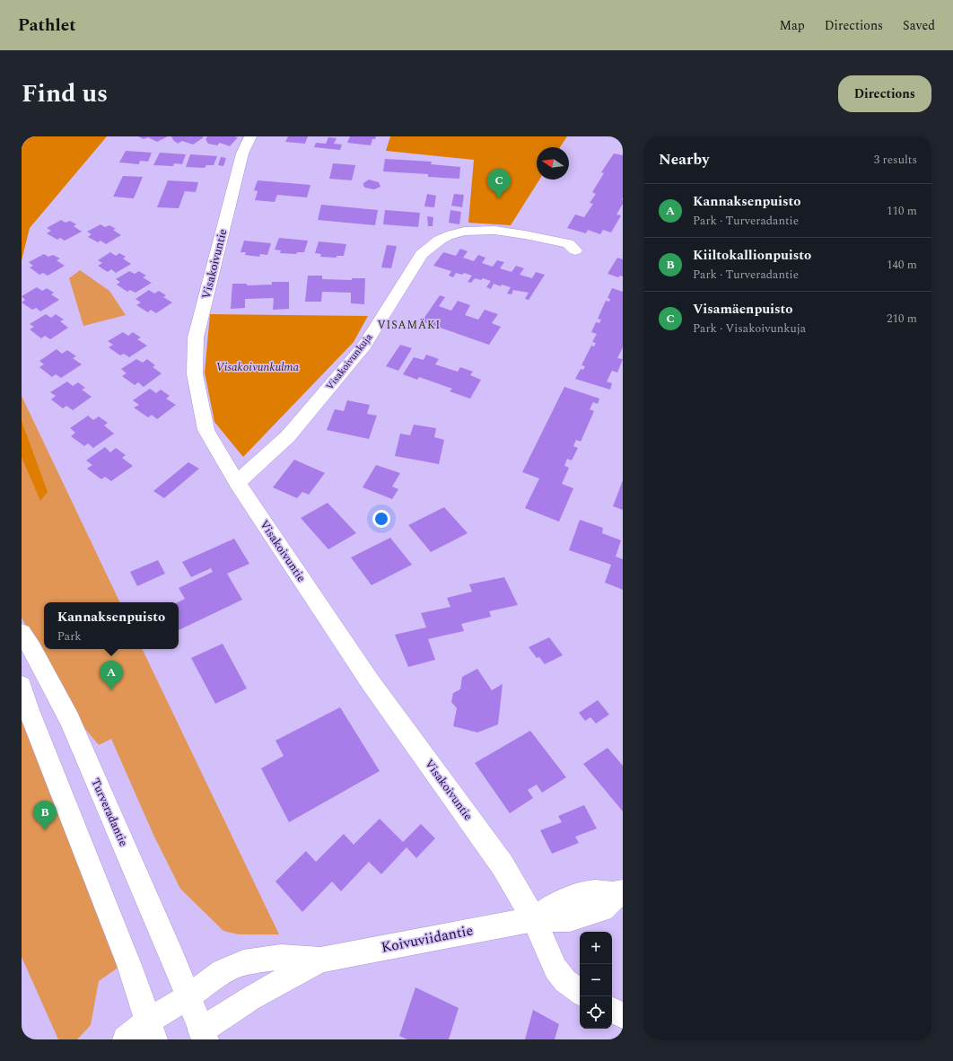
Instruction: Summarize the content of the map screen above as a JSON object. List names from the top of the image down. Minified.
{"streets":{"street":["Visakoivuntie","Visakoivunkuja","Turveradantie","Koivuviidantie"]},"crossings":[["Visakoivuntie","Visakoivunkuja"],["Visakoivuntie","Koivuviidantie"],["Turveradantie","Koivuviidantie"]],"districts":["VISAMÄKI"],"parks":["Visakoivunkulma"],"north":"left","page":{"header":"Pathlet","nav":["Map","Directions","Saved"],"title":"Find us","buttons":"Directions","heading":["Nearby","3 results"],"pins":["C","A","B"],"list":[{"mark":"A","name":"Kannaksenpuisto","note":"Park · Turveradantie","value":"110 m"},{"mark":"B","name":"Kiiltokallionpuisto","note":"Park · Turveradantie","value":"140 m"},{"mark":"C","name":"Visamäenpuisto","note":"Park · Visakoivunkuja","value":"210 m"}],"popup":["Kannaksenpuisto","Park"],"map_buttons":["+","−"]}}
